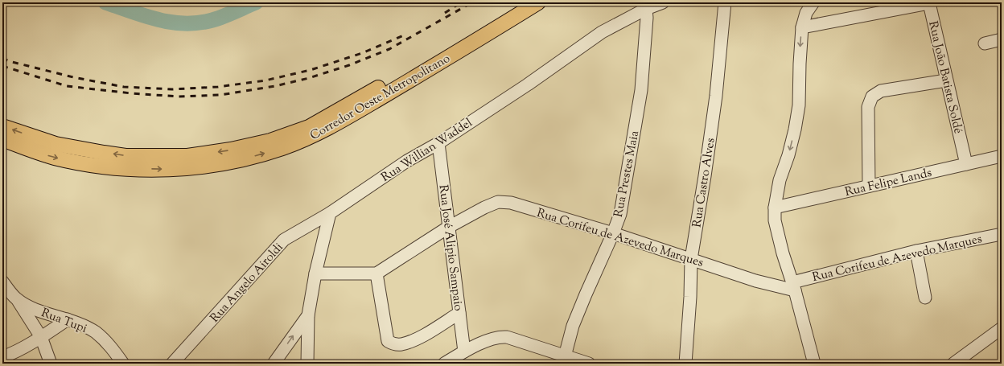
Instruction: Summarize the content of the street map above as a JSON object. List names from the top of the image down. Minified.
{"streets":{"main road":["Corredor Oeste Metropolitano"],"street":["Rua João Batista Soldé","Rua Willian Waddel","Rua Prestes Maia","Rua Felipe Lands","Rua Castro Alves","Rua Corifeu de Azevedo Marques","Rua José Alípio Sampaio","Rua Angelo Airoldi","Rua Tupi"]},"crossings":[["Rua João Batista Soldé","Rua Felipe Lands"],["Rua Willian Waddel","Rua Prestes Maia"],["Rua Willian Waddel","Rua José Alípio Sampaio"],["Rua Willian Waddel","Rua Angelo Airoldi"],["Rua Prestes Maia","Rua Corifeu de Azevedo Marques"],["Rua Castro Alves","Rua Corifeu de Azevedo Marques"],["Rua Corifeu de Azevedo Marques","Rua José Alípio Sampaio"]]}
